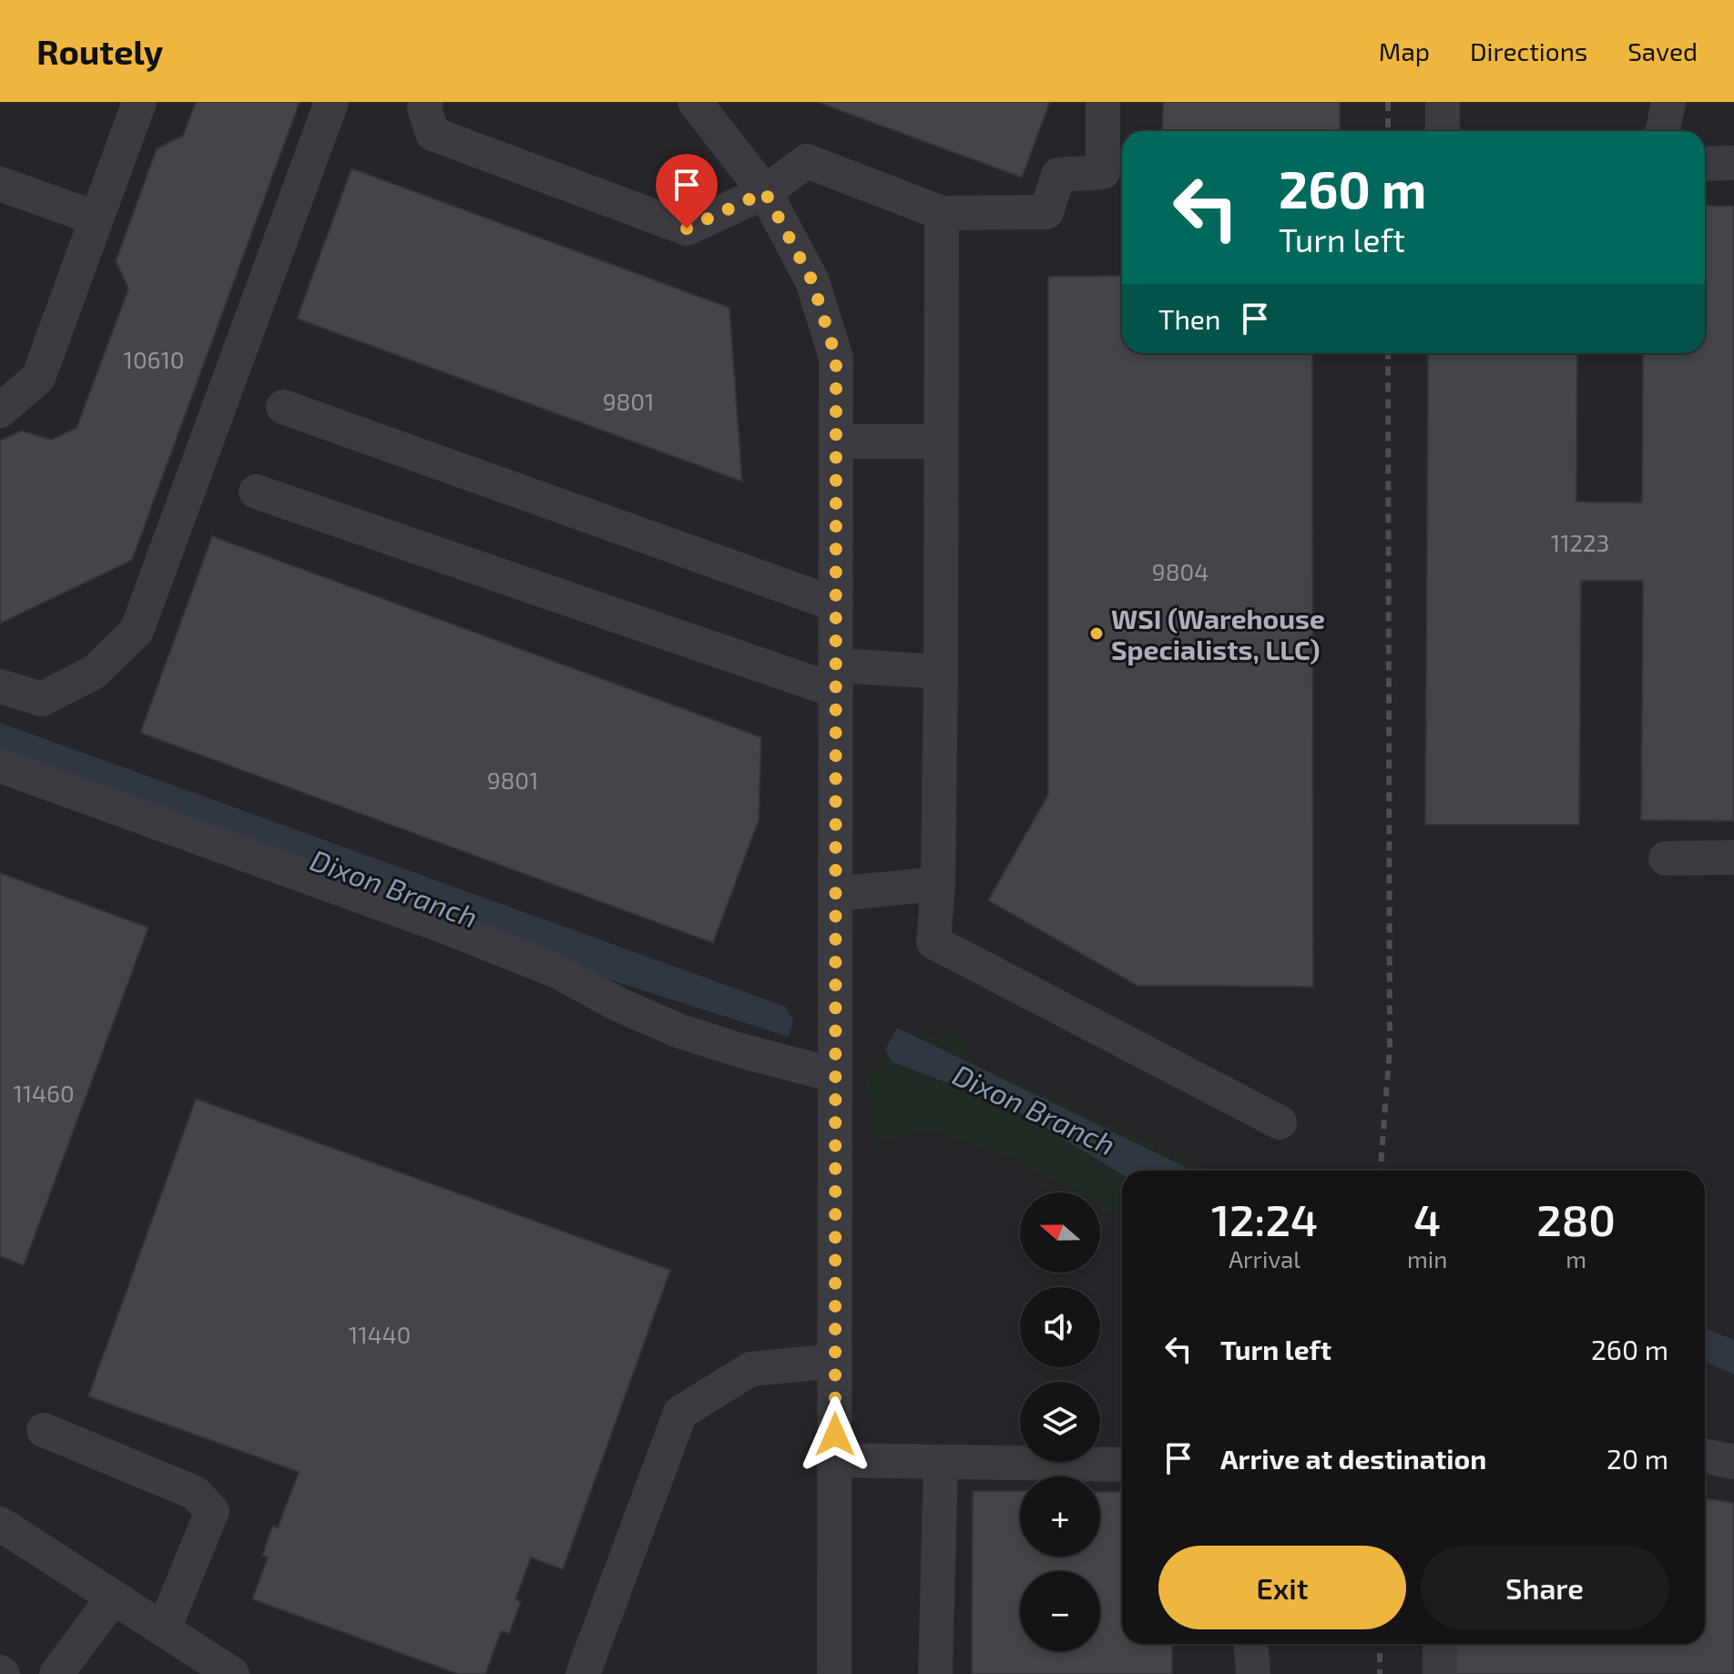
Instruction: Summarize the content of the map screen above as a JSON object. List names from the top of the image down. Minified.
{"water":["Dixon Branch"],"places":["WSI (Warehouse Specialists, LLC)"],"house_numbers":["10610","9801","11223","9804","9801","11460","11440"],"north":"left","page":{"header":"Routely","nav":["Map","Directions","Saved"],"turn":["260 m","Turn left"],"then":"Then","eta":["12:24","Arrival","4","min","280","m"],"map_buttons":["+","−"],"list":[{"name":"Turn left","value":"260 m"},{"name":"Arrive at destination","value":"20 m"}],"buttons":["Exit","Share"]}}
